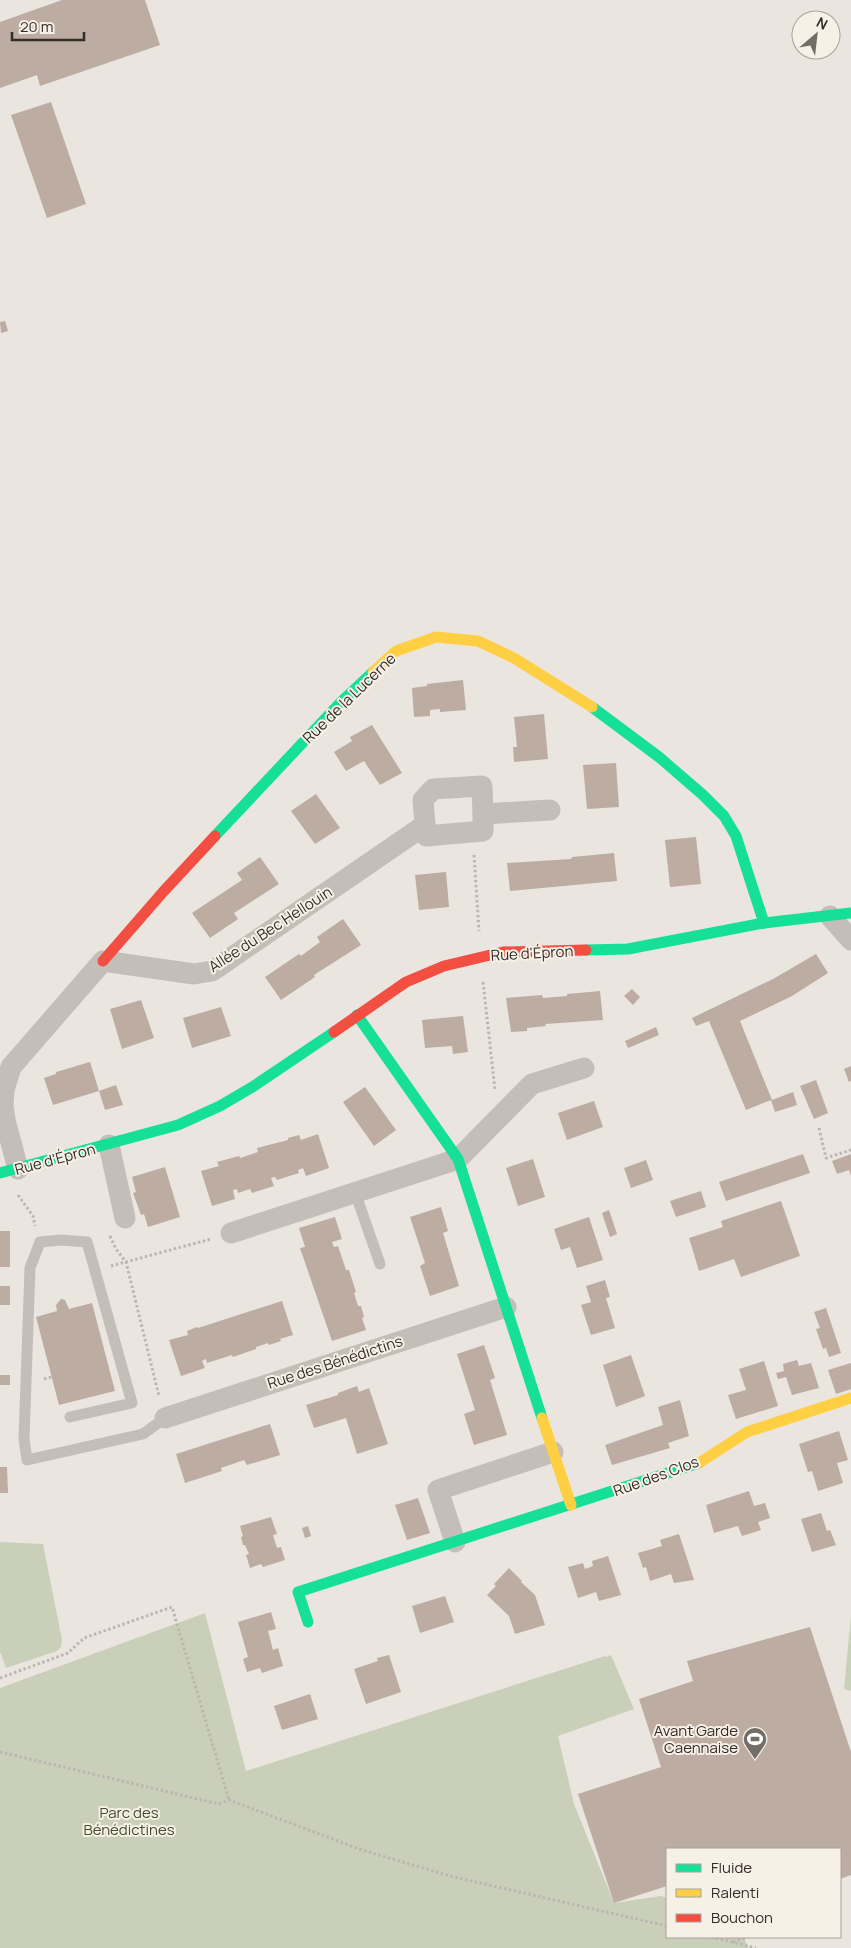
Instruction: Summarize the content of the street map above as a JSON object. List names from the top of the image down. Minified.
{"streets":{"street":["Rue de la Lucerne","Allée du Bec Hellouin","Rue d'Épron","Rue des Bénédictins","Rue des Clos"]},"crossings":[["Rue de la Lucerne","Allée du Bec Hellouin"],["Rue de la Lucerne","Rue d'Épron"]],"parks":["Parc des Bénédictines"],"places":{"sports":["Avant Garde Caennaise"]},"legend":["Fluide","Ralenti","Bouchon"],"scale_bar":"20 m","north":"top right"}
